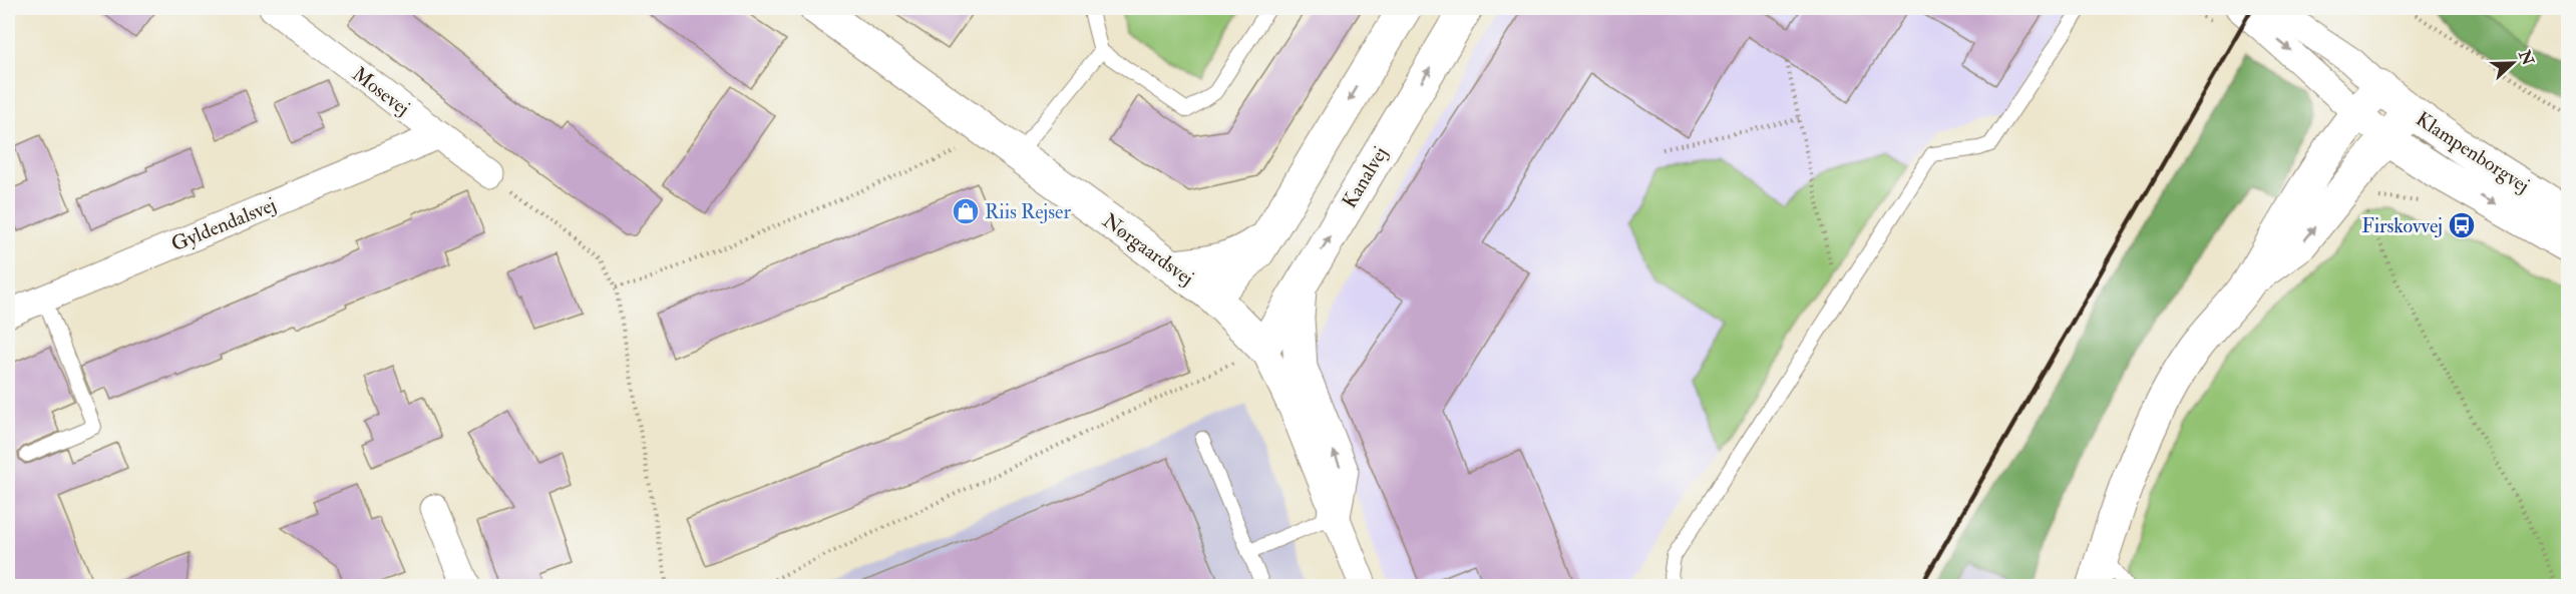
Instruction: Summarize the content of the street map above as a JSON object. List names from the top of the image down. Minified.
{"streets":{"street":["Mosevej","Klampenborgvej","Kanalvej","Gyldendalsvej","Nørgaardsvej"]},"crossings":[["Mosevej","Gyldendalsvej"],["Kanalvej","Nørgaardsvej"]],"places":{"shop":["Riis Rejser"],"bus stop":["Firskovvej"]},"north":"right"}
